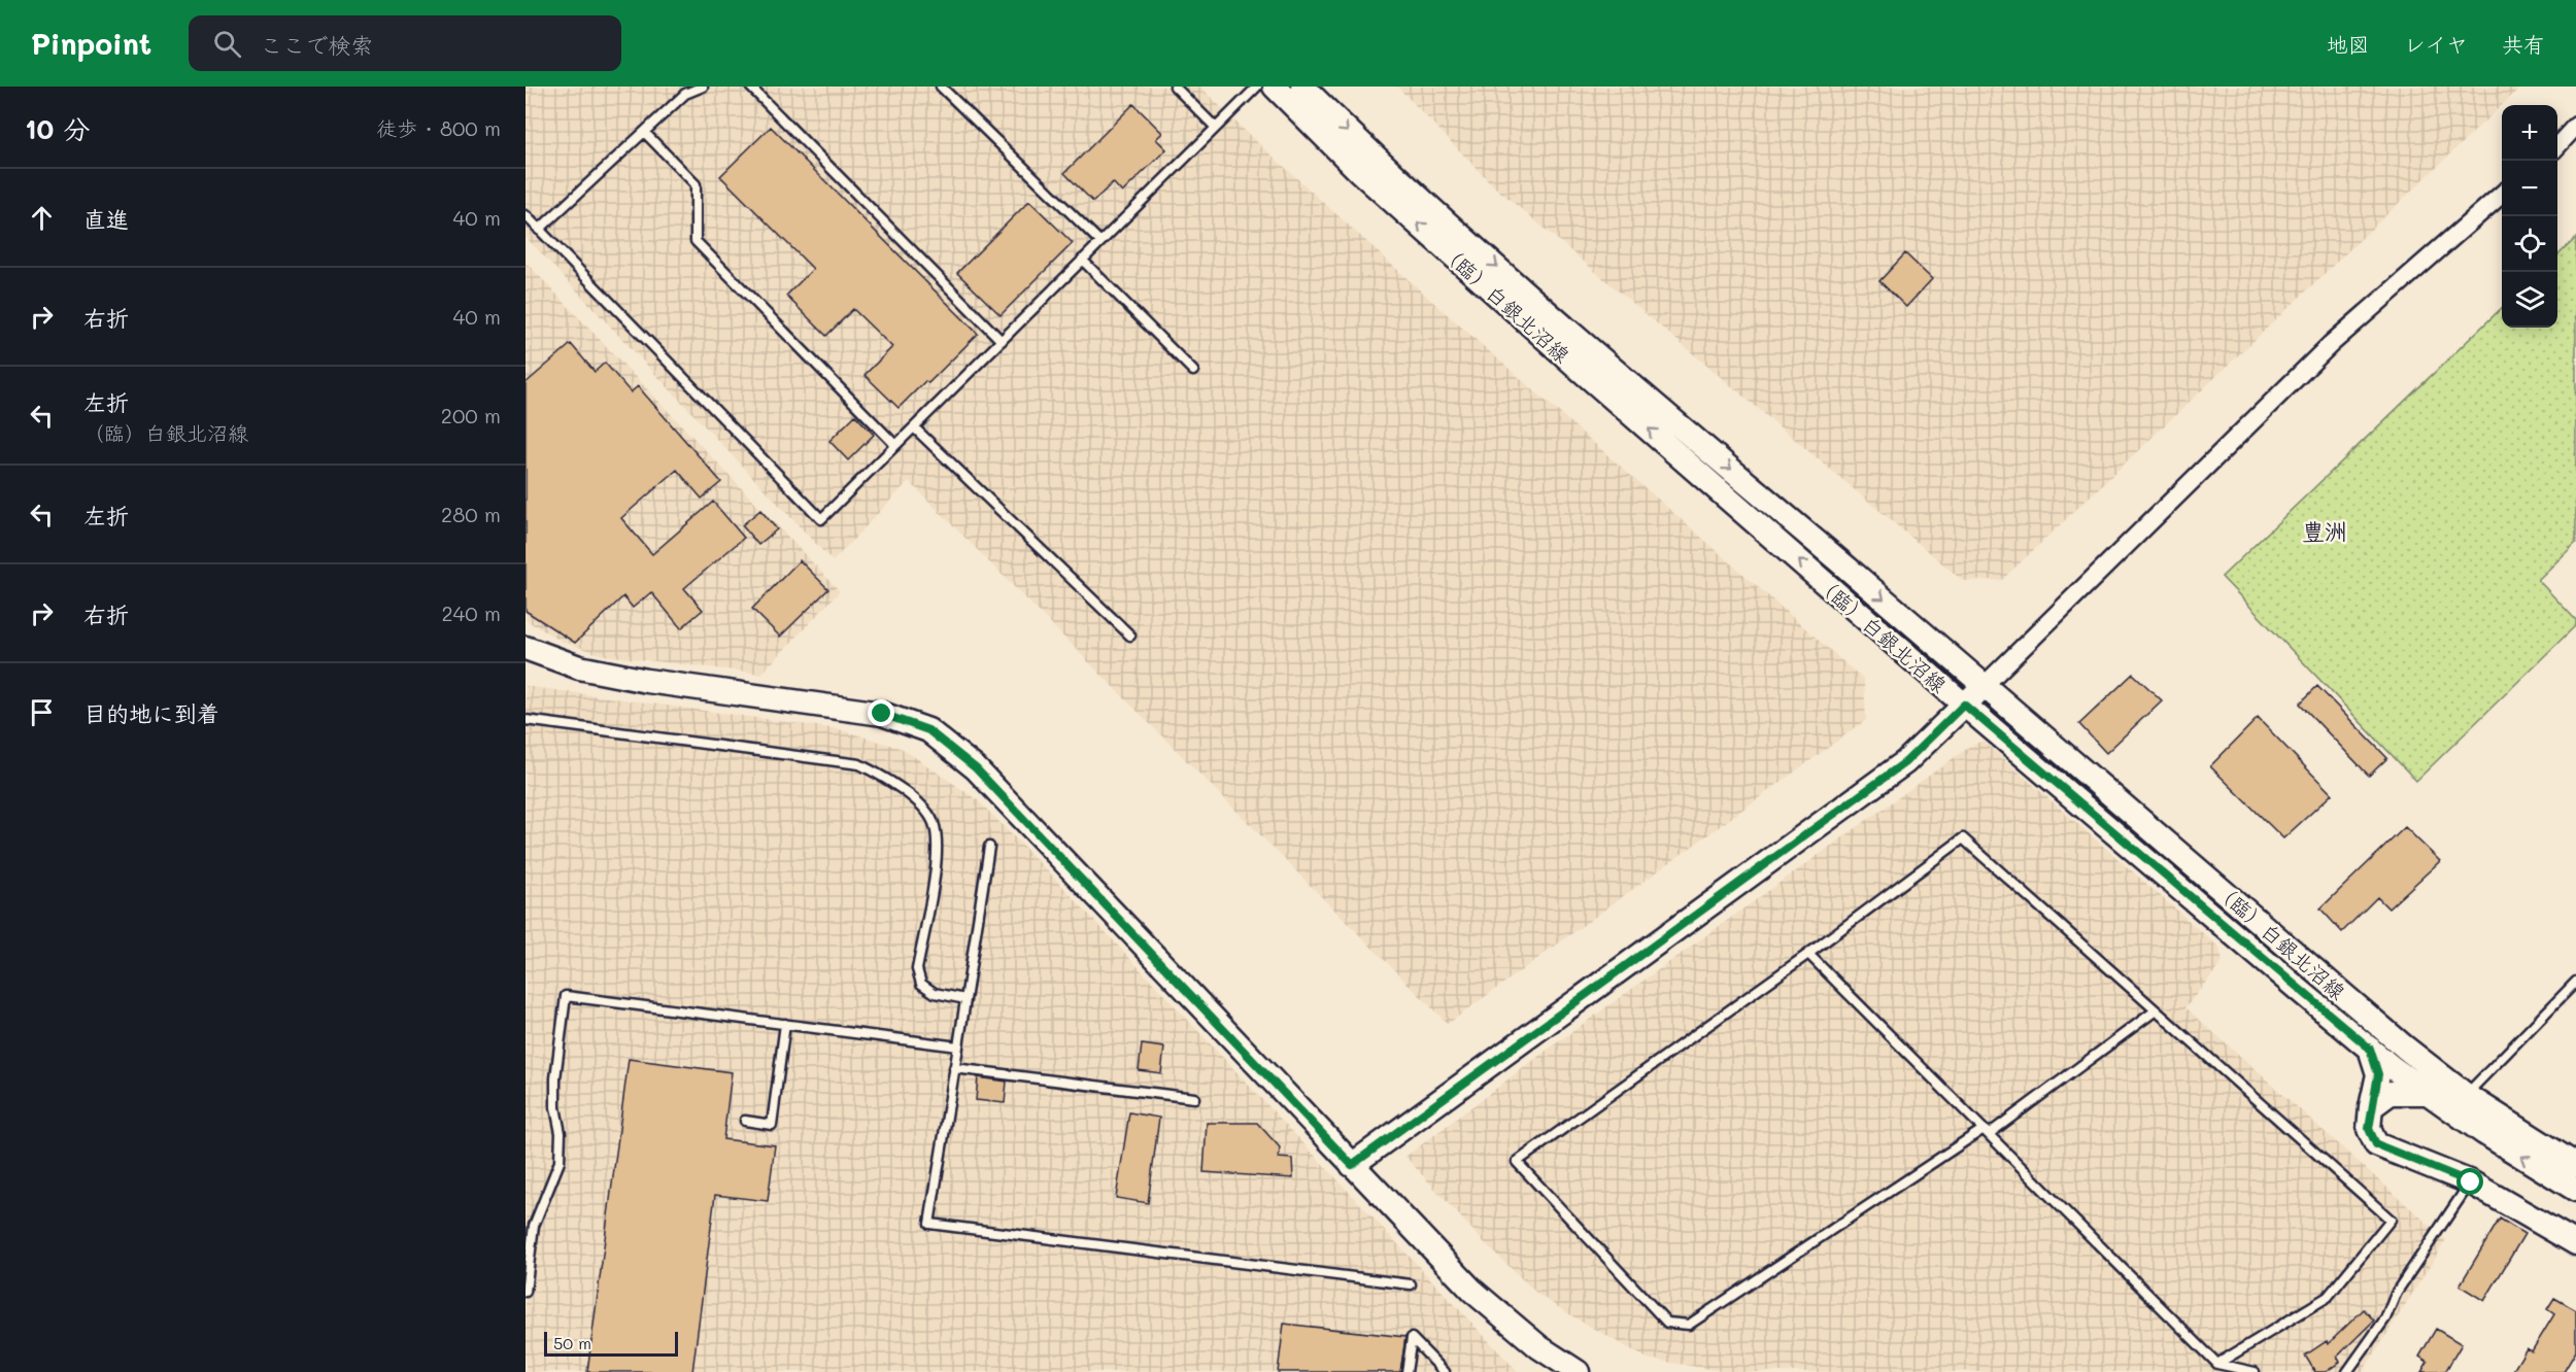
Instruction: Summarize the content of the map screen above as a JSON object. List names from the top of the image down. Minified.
{"streets":{"street":["（臨）白銀北沼線"]},"districts":["豊洲"],"scale_bar":"50 m","page":{"header":"Pinpoint","search":"ここで検索","nav":["地図","レイヤ","共有"],"heading":["10 分","徒歩 · 800 m"],"map_buttons":["+","−"],"list":[["直進","40 m"],["右折","40 m"],["左折","（臨）白銀北沼線","200 m"],["左折","280 m"],["右折","240 m"],"目的地に到着"],"scale":"50 m"}}
